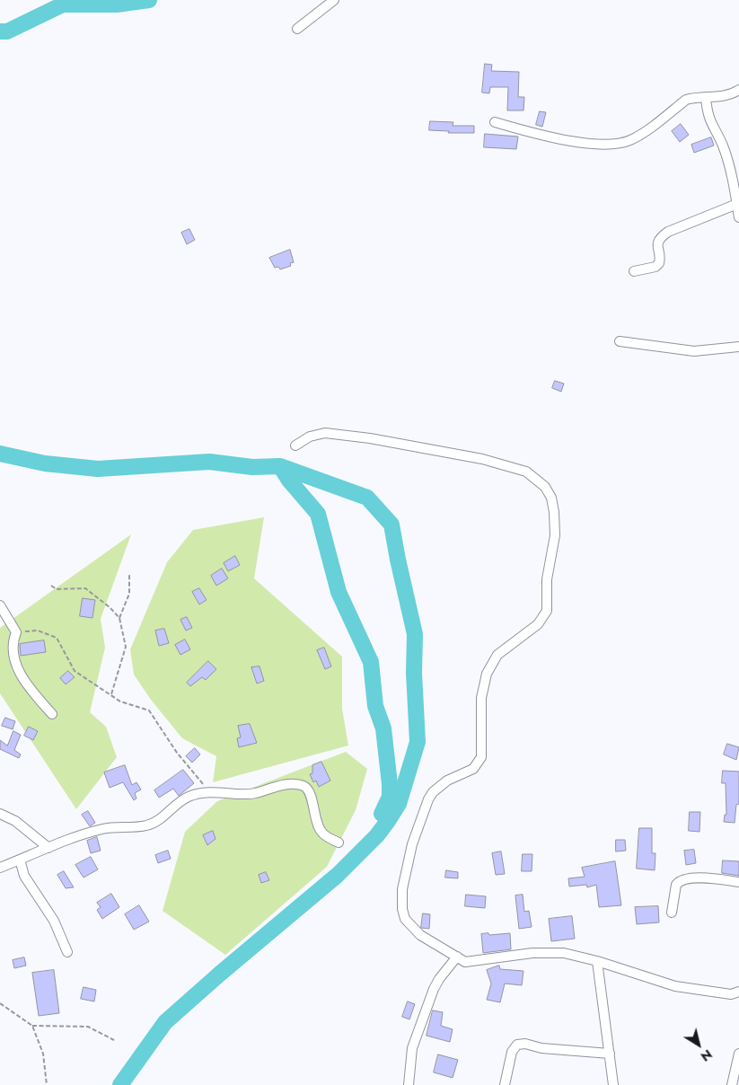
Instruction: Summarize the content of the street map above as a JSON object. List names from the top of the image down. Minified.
{"north":"bottom right"}
